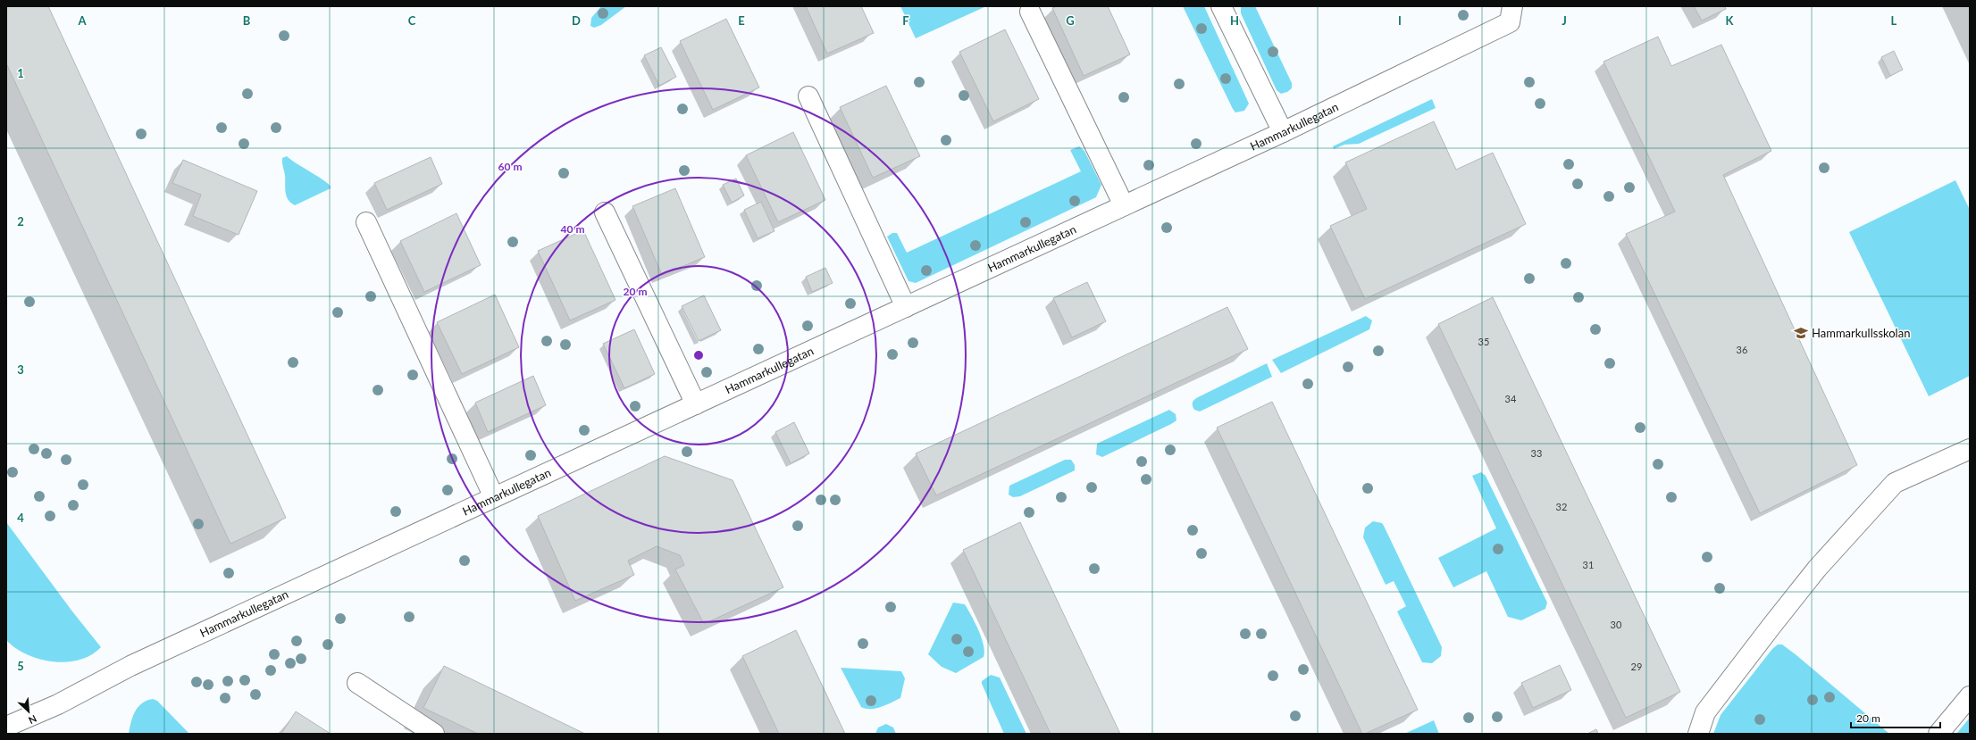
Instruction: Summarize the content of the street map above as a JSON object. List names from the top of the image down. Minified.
{"streets":{"street":["Hammarkullegatan"]},"places":{"school or university":["Hammarkullsskolan"]},"house_numbers":["35","36","34","33","32","31","30","29"],"scale_bar":"20 m","north":"bottom right","grid":{"columns":["A","B","C","D","E","F","G","H","I","J","K","L"],"rows":["1","2","3","4","5"]},"rings":["60 m","40 m","20 m"]}
